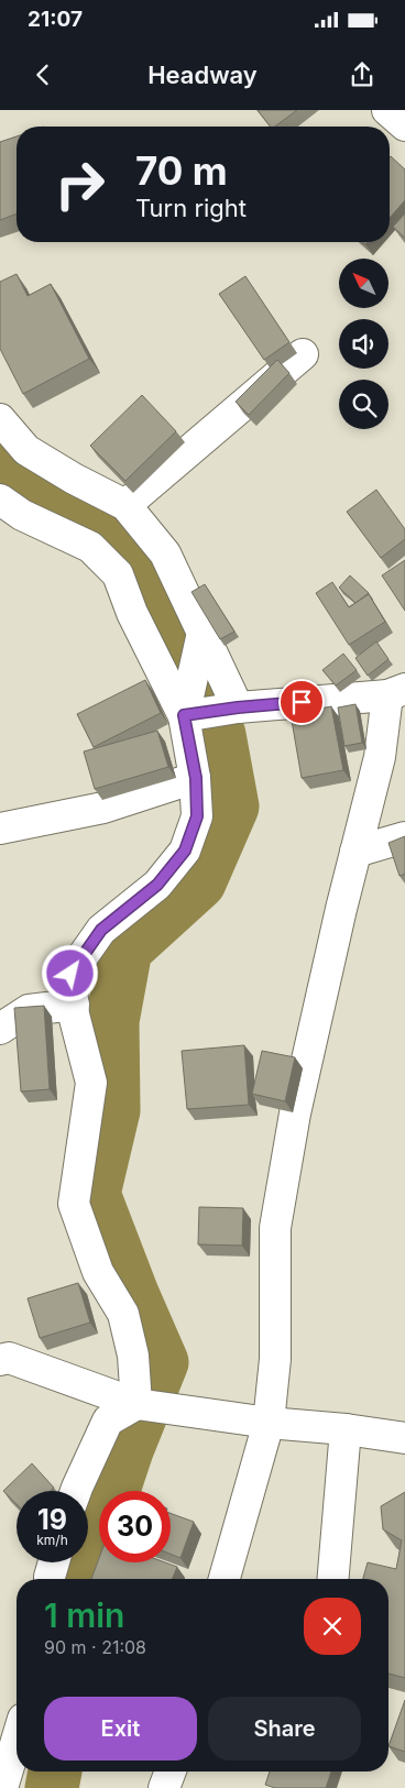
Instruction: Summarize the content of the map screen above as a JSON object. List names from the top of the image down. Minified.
{"north":"top left","page":{"status":"21:07","header":"Headway","turn":["70 m","Turn right"],"speed":"19 km/h","limit":"30","heading":["1 min","90 m · 21:08"],"buttons":["Exit","Share"]}}
